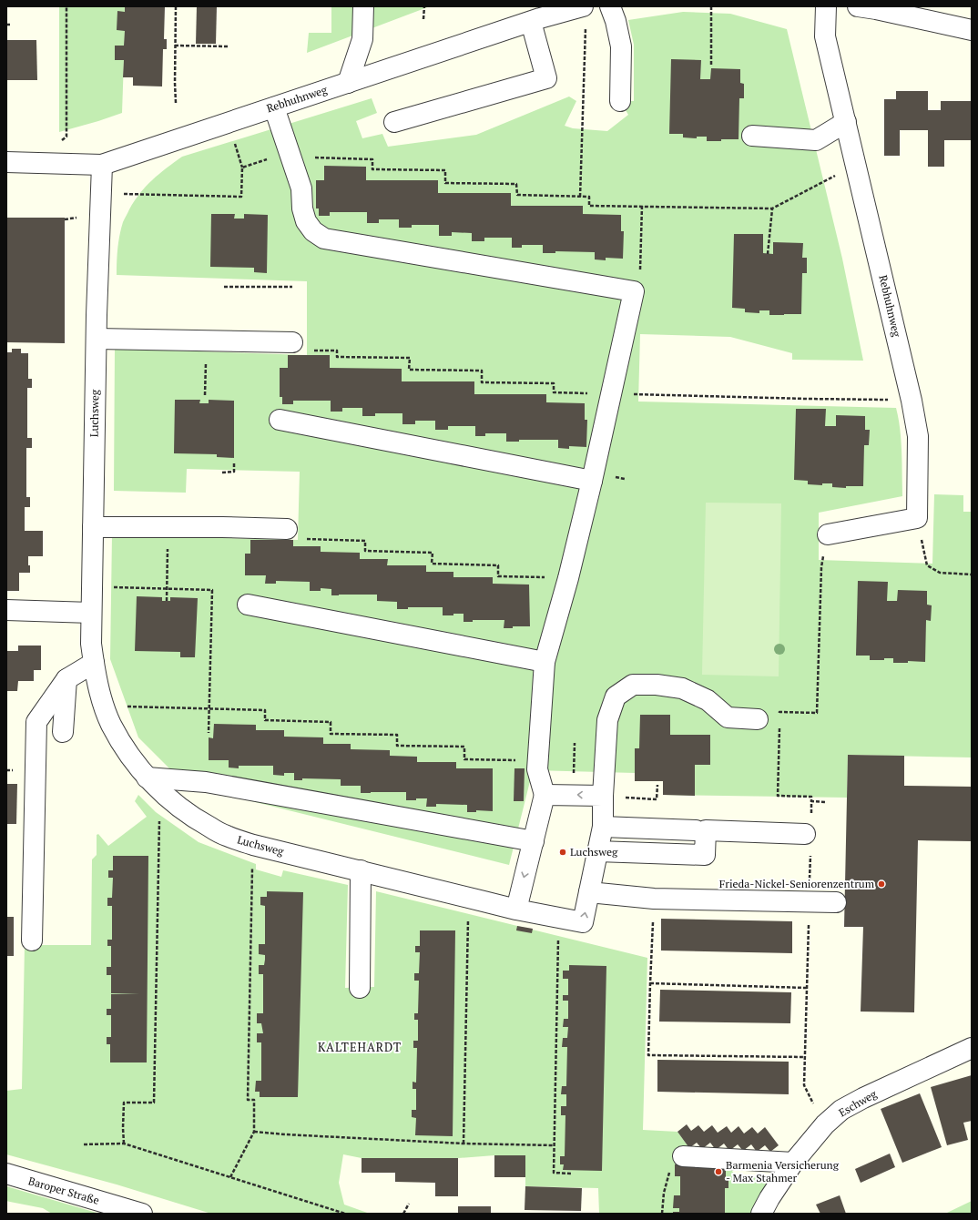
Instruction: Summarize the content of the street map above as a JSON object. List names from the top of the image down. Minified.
{"streets":{"street":["Rebhuhnweg","Luchsweg","Eschweg","Baroper Straße"]},"crossings":[["Rebhuhnweg","Luchsweg"]],"districts":["KALTEHARDT"],"places":["Luchsweg","Frieda-Nickel-Seniorenzentrum","Barmenia Versicherung - Max Stahmer"]}
